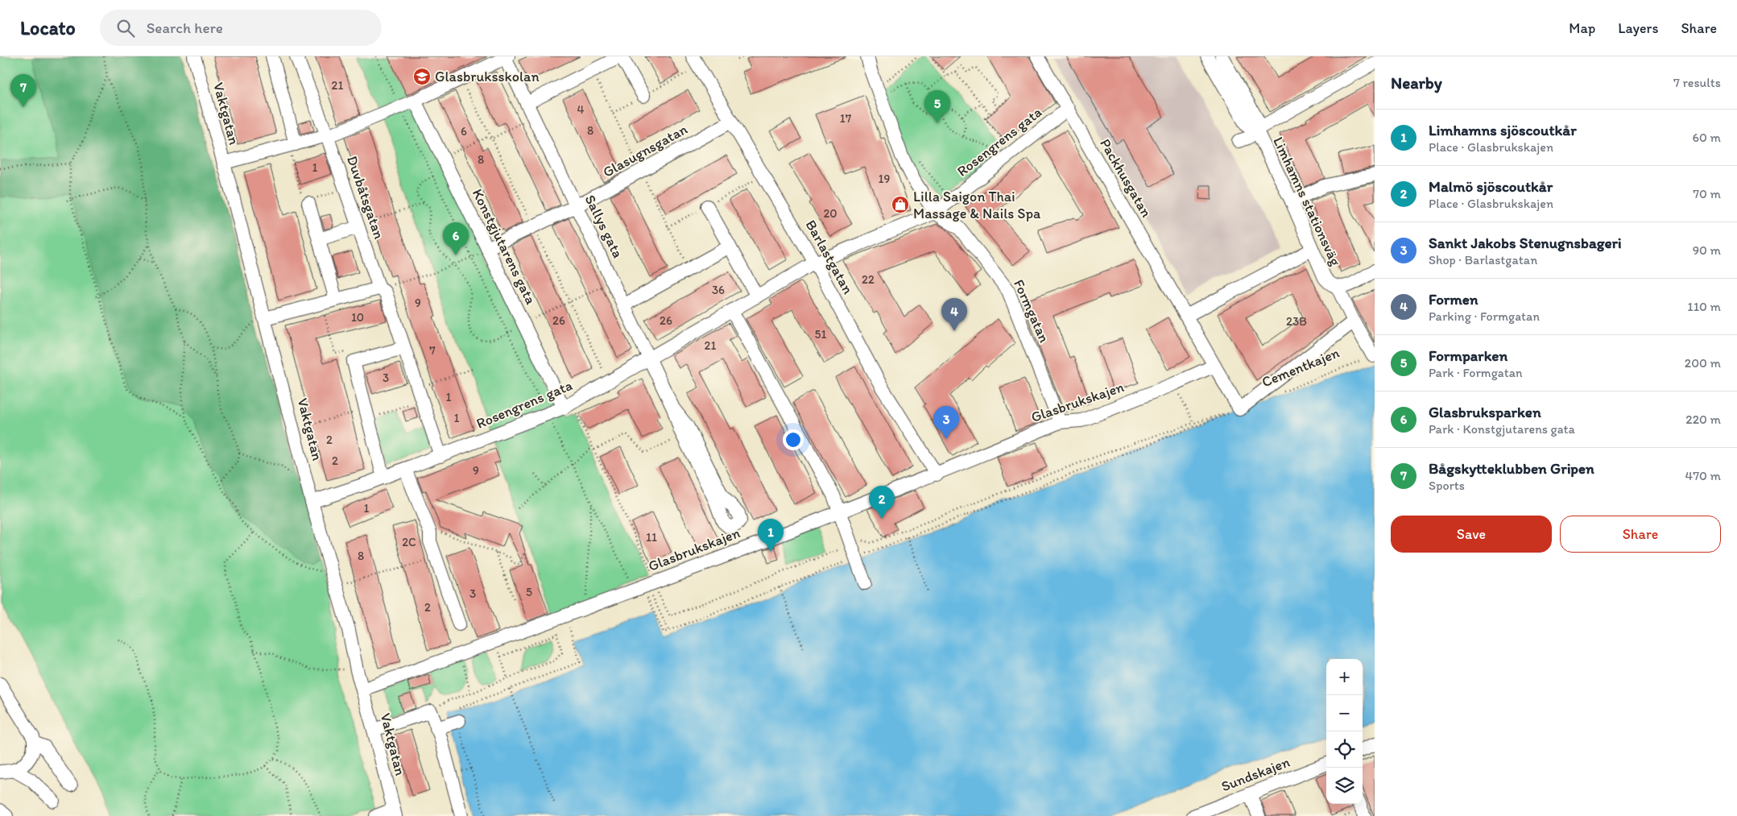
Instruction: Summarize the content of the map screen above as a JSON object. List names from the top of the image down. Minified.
{"streets":{"street":["Vaktgatan","Rosengrens gata","Glasugnsgatan","Packhusgatan","Duvbåtsgatan","Limhamns stationsväg","Sallys gata","Konstgjutarens gata","Barlastgatan","Formgatan","Cementkajen","Glasbrukskajen","Sundskajen"]},"crossings":[["Vaktgatan","Rosengrens gata"],["Vaktgatan","Glasbrukskajen"],["Rosengrens gata","Packhusgatan"],["Rosengrens gata","Duvbåtsgatan"],["Rosengrens gata","Sallys gata"],["Rosengrens gata","Konstgjutarens gata"],["Rosengrens gata","Barlastgatan"],["Rosengrens gata","Formgatan"],["Glasugnsgatan","Sallys gata"],["Glasugnsgatan","Konstgjutarens gata"],["Glasugnsgatan","Barlastgatan"],["Packhusgatan","Glasbrukskajen"],["Barlastgatan","Glasbrukskajen"],["Formgatan","Glasbrukskajen"]],"places":{"school or university":["Glasbruksskolan"],"shop":["Lilla Saigon Thai Massage & Nails Spa"]},"house_numbers":["21","4","17","8","6","8","1","19","20","22","36","9","10","26","26","23B","51","21","7","3","1","1","2","2","9","1","11","2C","8","5","3","2"],"page":{"header":"Locato","search":"Search here","nav":["Map","Layers","Share"],"heading":["Nearby","7 results"],"pins":["7","5","6","4","3","2","1"],"list":[{"mark":"1","name":"Limhamns sjöscoutkår","note":"Place · Glasbrukskajen","value":"60 m"},{"mark":"2","name":"Malmö sjöscoutkår","note":"Place · Glasbrukskajen","value":"70 m"},{"mark":"3","name":"Sankt Jakobs Stenugnsbageri","note":"Shop · Barlastgatan","value":"90 m"},{"mark":"4","name":"Formen","note":"Parking · Formgatan","value":"110 m"},{"mark":"5","name":"Formparken","note":"Park · Formgatan","value":"200 m"},{"mark":"6","name":"Glasbruksparken","note":"Park · Konstgjutarens gata","value":"220 m"},{"mark":"7","name":"Bågskytteklubben Gripen","note":"Sports","value":"470 m"}],"buttons":["Save","Share"],"map_buttons":["+","−"]}}
